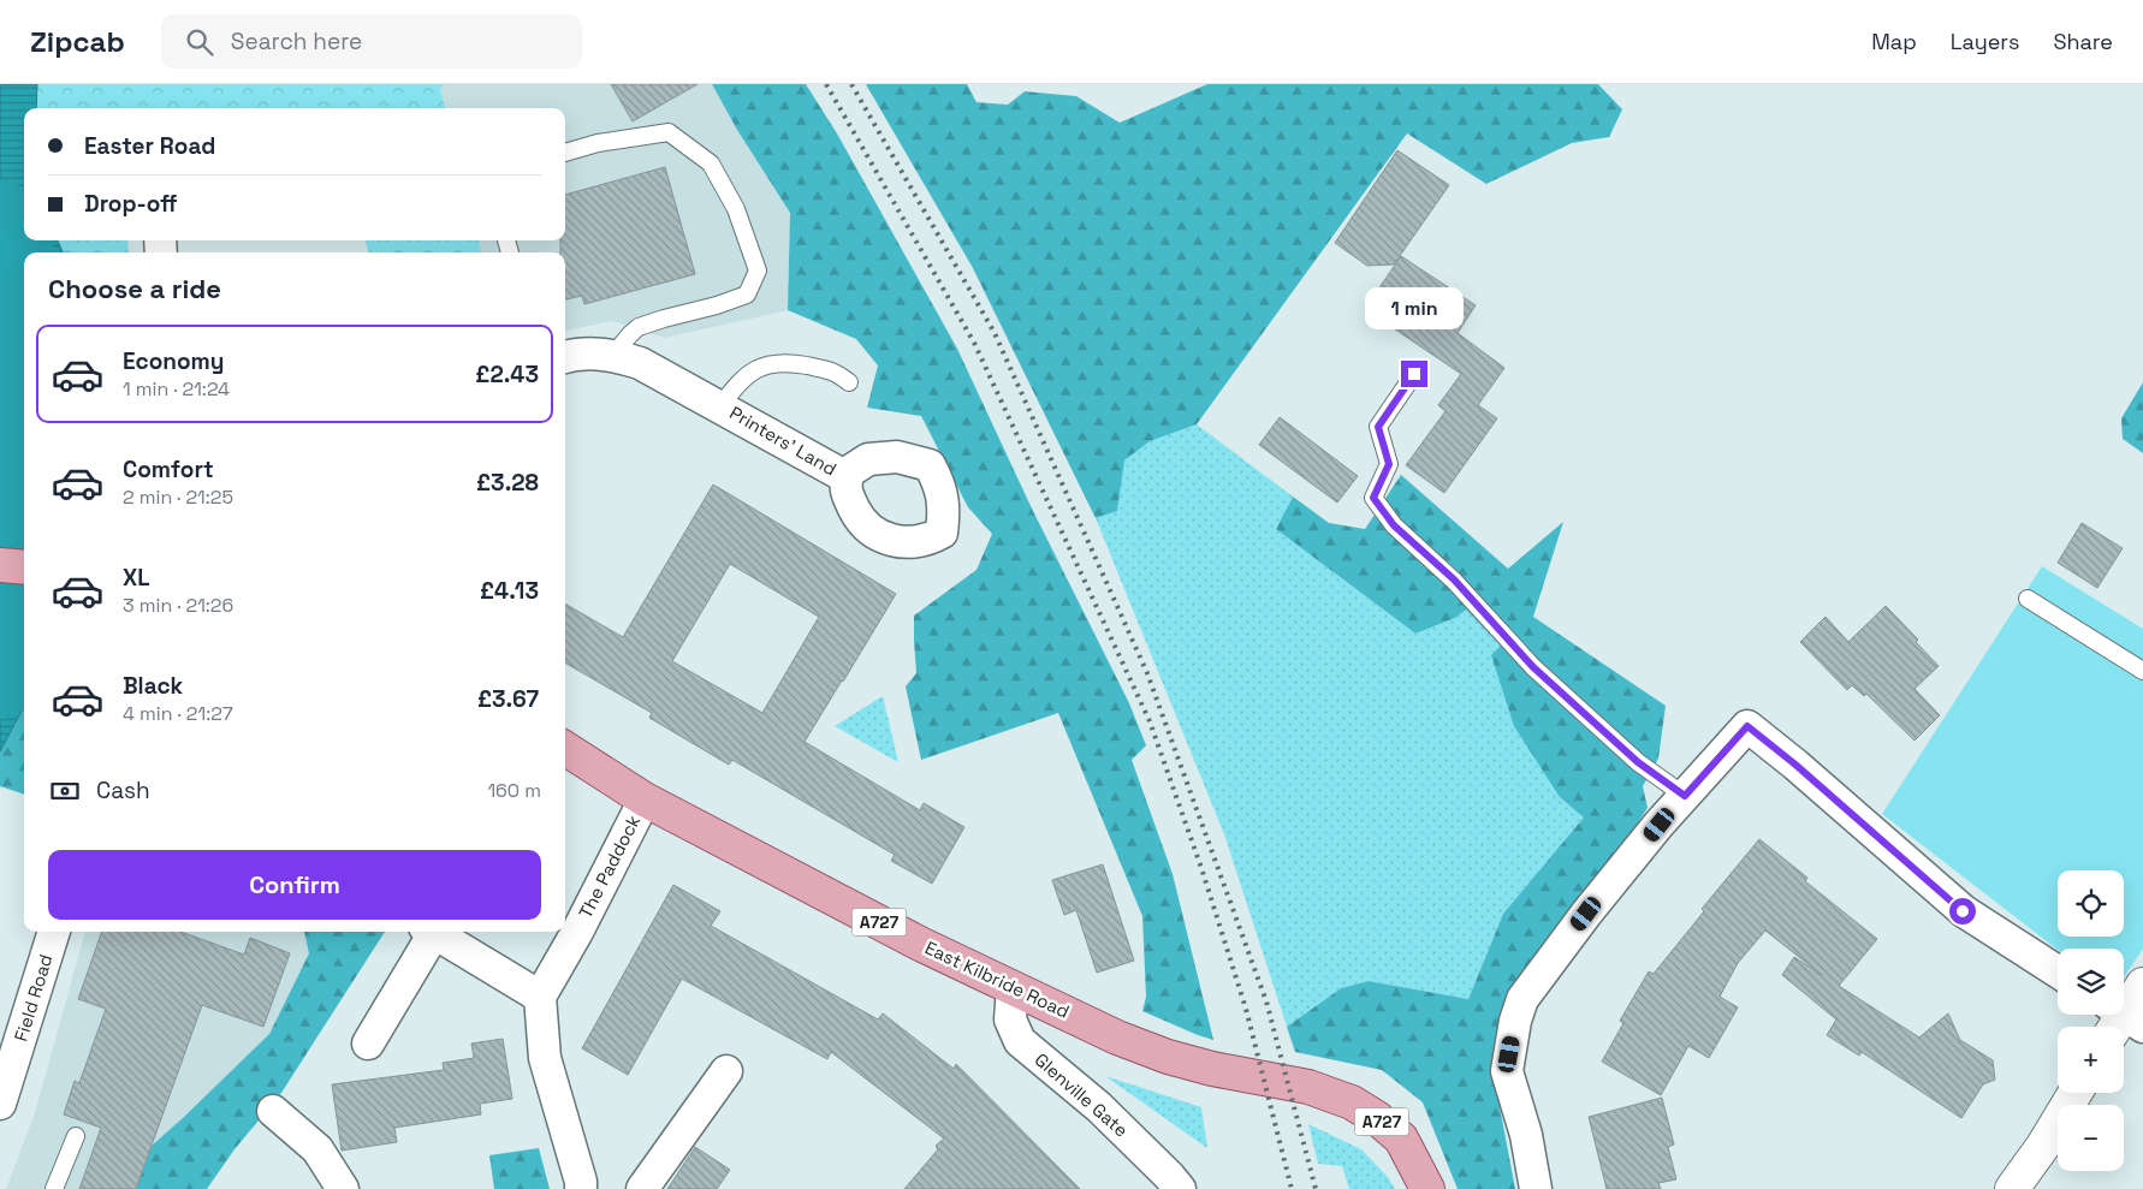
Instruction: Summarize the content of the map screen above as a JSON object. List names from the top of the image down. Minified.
{"streets":{"main road":["A727","East Kilbride Road"],"street":["Printers' Land","The Paddock","Field Road","Glenville Gate"]},"crossings":[["The Paddock","East Kilbride Road"],["East Kilbride Road","Glenville Gate"]],"page":{"header":"Zipcab","search":"Search here","nav":["Map","Layers","Share"],"banner":["Easter Road","Drop-off"],"heading":"Choose a ride","bubble":"1 min","list":[{"name":"Economy","note":"1 min · 21:24","value":"£2.43"},{"name":"Comfort","note":"2 min · 21:25","value":"£3.28"},{"name":"XL","note":"3 min · 21:26","value":"£4.13"},{"name":"Black","note":"4 min · 21:27","value":"£3.67"}],"pay":["Cash","160 m"],"buttons":"Confirm","map_buttons":["+","−"]}}
